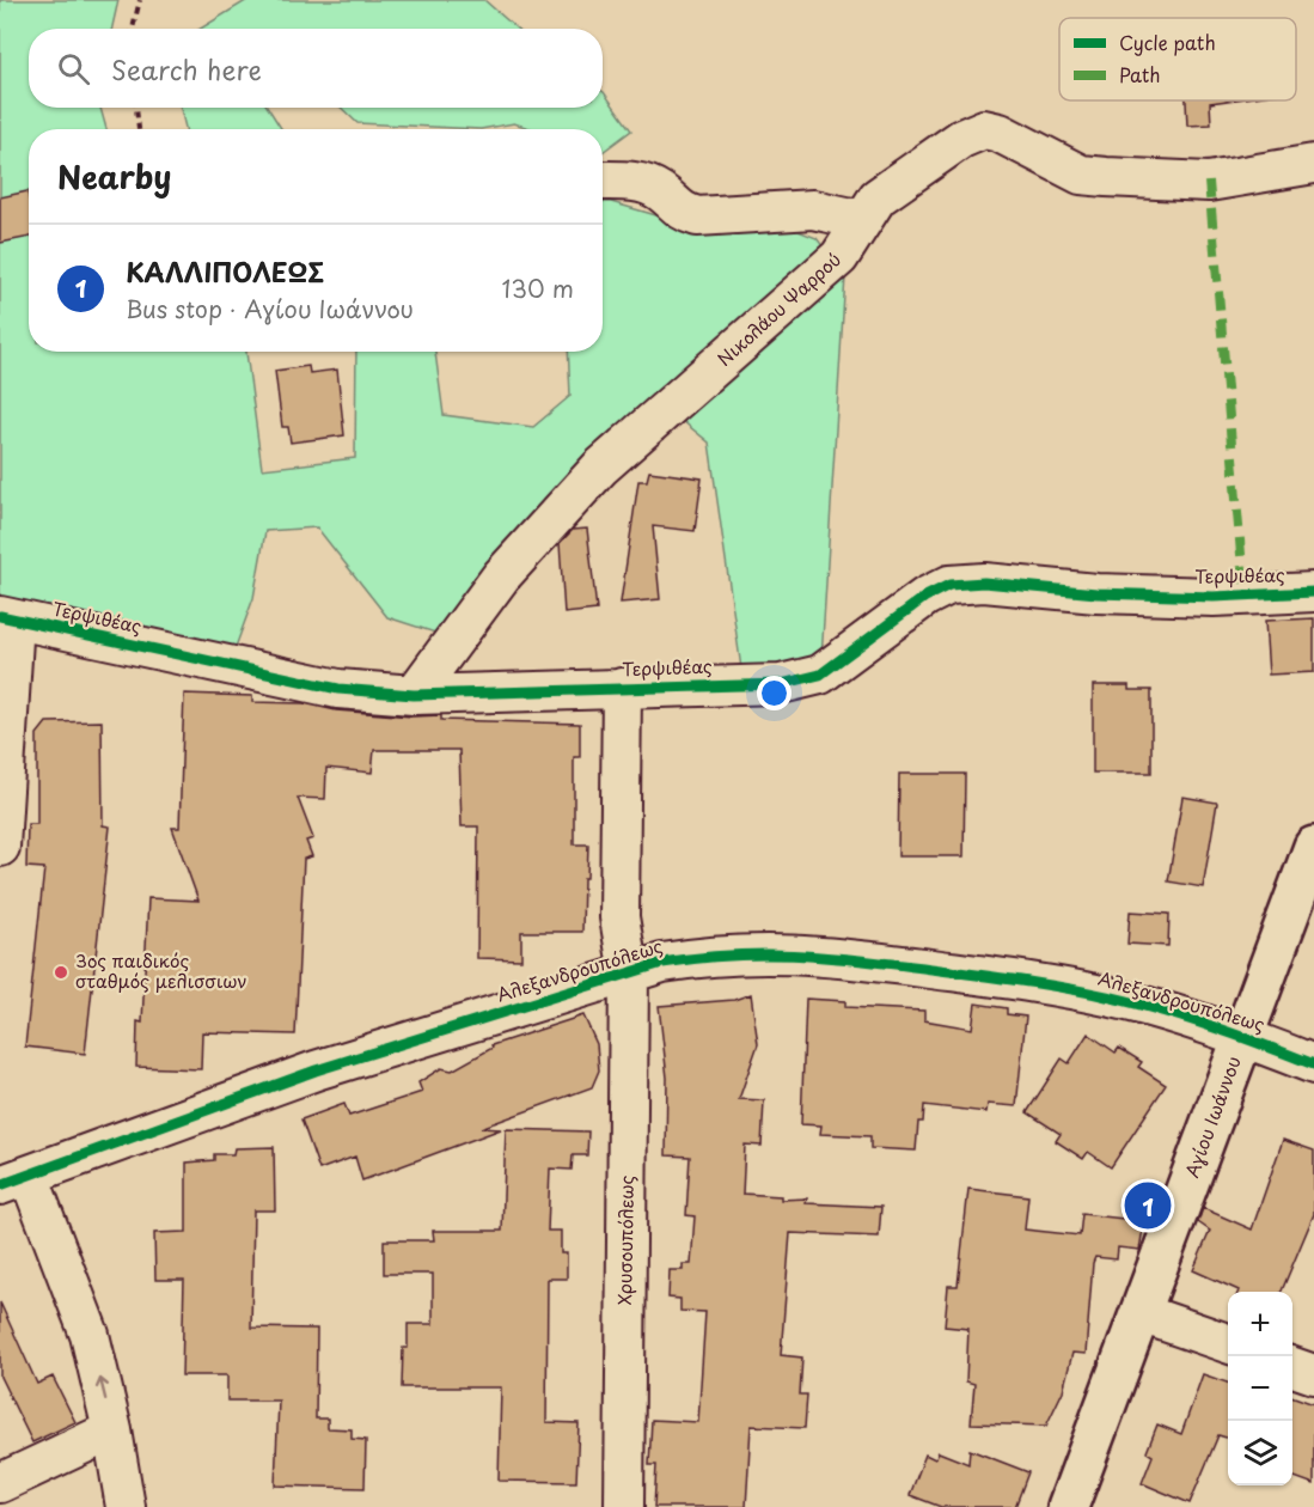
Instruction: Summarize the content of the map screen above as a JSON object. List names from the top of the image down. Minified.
{"streets":{"street":["Νικολάου Ψαρρού","Τερψιθέας","Αλεξανδρουπόλεως","Αγίου Ιωάννου","Χρυσουπόλεως"]},"crossings":[["Νικολάου Ψαρρού","Τερψιθέας"],["Τερψιθέας","Χρυσουπόλεως"],["Αλεξανδρουπόλεως","Αγίου Ιωάννου"],["Αλεξανδρουπόλεως","Χρυσουπόλεως"]],"places":["3ος παιδικός σταθμός μελισσιων"],"legend":["Cycle path","Path"],"page":{"search":"Search here","heading":"Nearby","list":[{"mark":"1","name":"ΚΑΛΛΙΠΟΛΕΩΣ","note":"Bus stop · Αγίου Ιωάννου","value":"130 m"}],"pins":"1","map_buttons":["+","−"]}}
